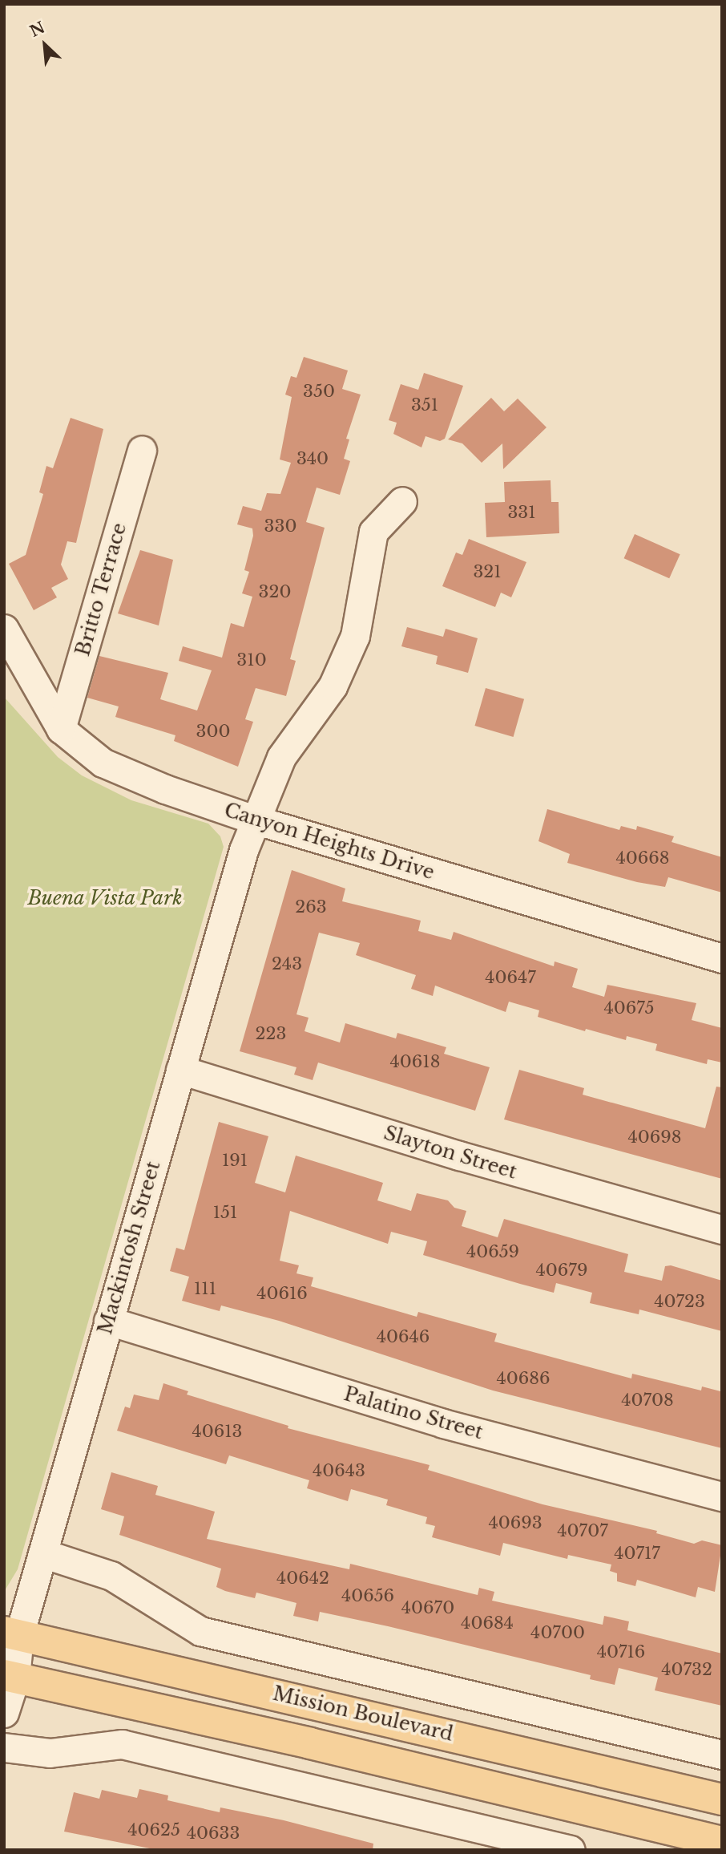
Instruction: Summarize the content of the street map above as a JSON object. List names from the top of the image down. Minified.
{"streets":{"main road":["Mission Boulevard"],"street":["Britto Terrace","Canyon Heights Drive","Slayton Street","Mackintosh Street","Palatino Street"]},"crossings":[["Britto Terrace","Canyon Heights Drive"],["Canyon Heights Drive","Mackintosh Street"],["Slayton Street","Mackintosh Street"],["Mackintosh Street","Palatino Street"],["Mackintosh Street","Mission Boulevard"]],"parks":["Buena Vista Park"],"house_numbers":["350","351","340","331","330","321","320","310","300","40668","263","243","40647","40675","223","40618","40698","191","151","40659","40679","111","40616","40723","40646","40686","40708","40613","40643","40693","40707","40717","40642","40656","40670","40684","40700","40716","40732","40625","40633"],"north":"top left"}
